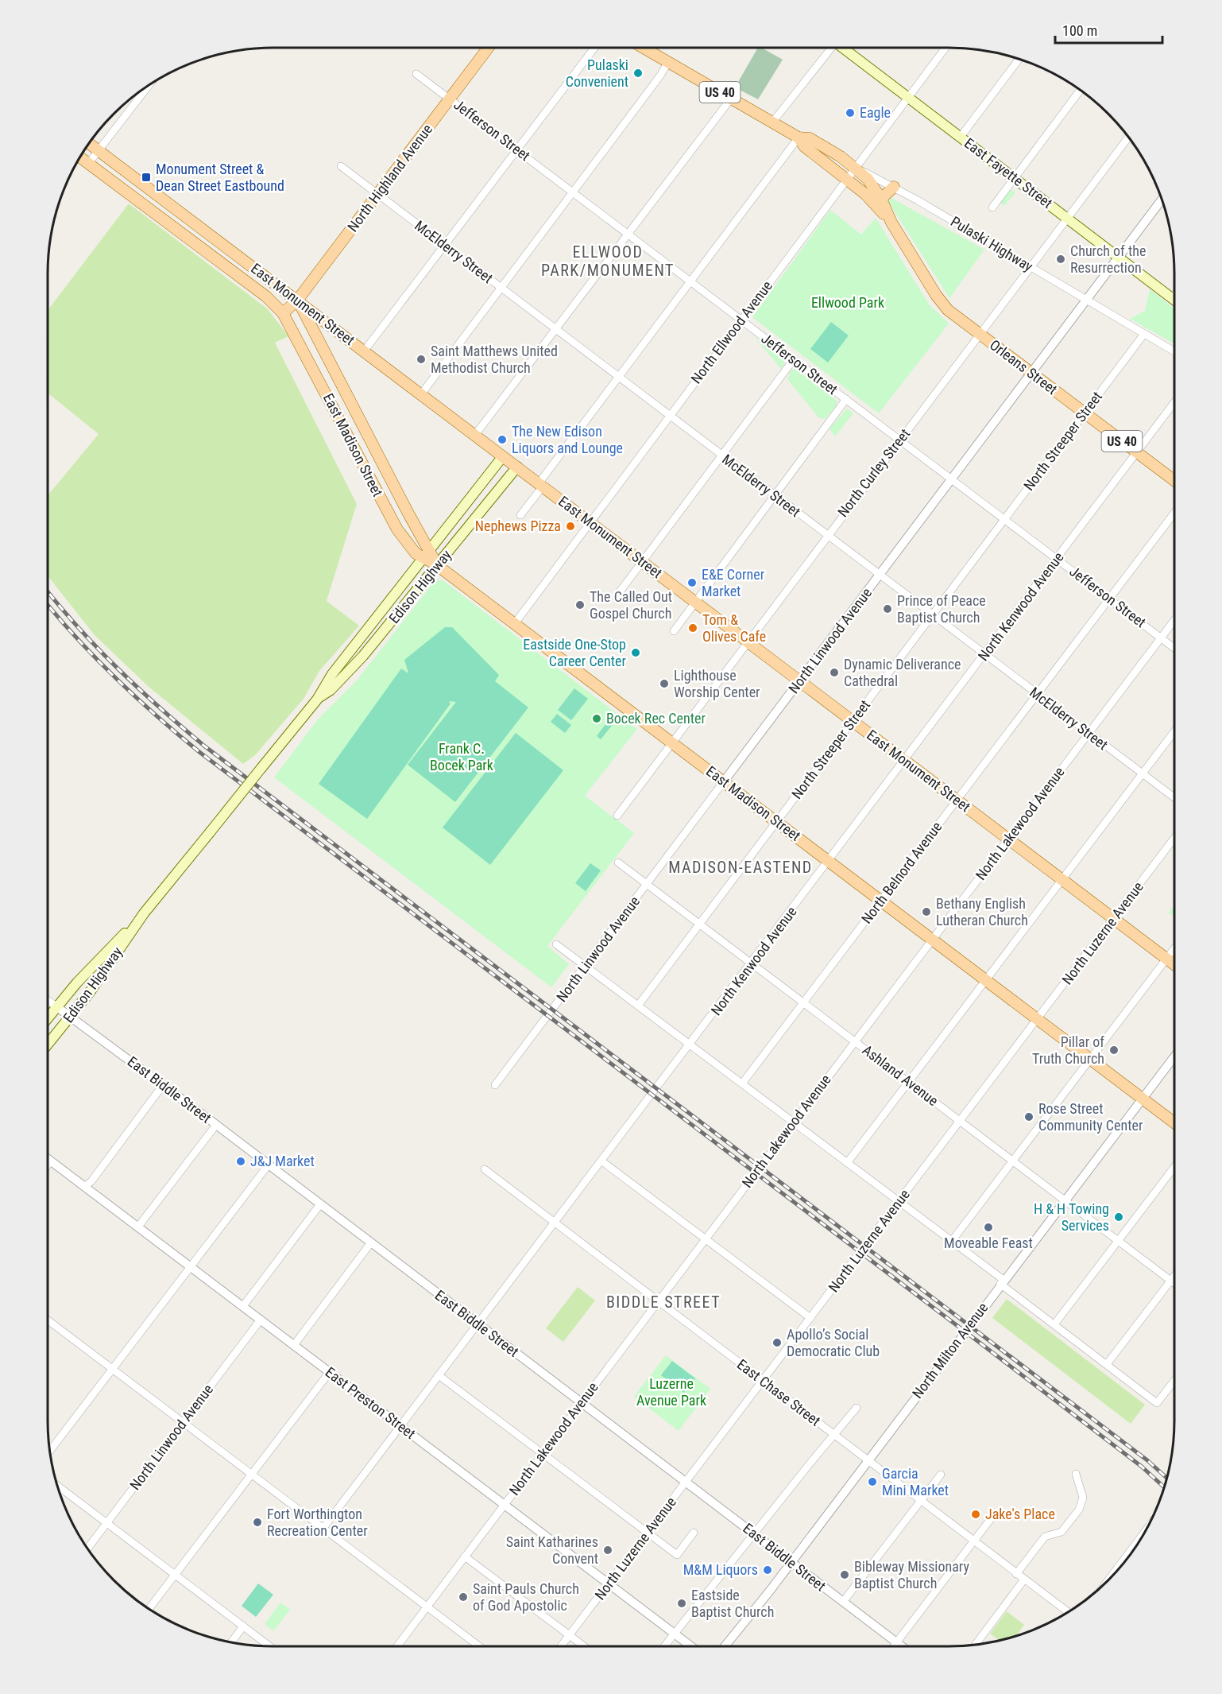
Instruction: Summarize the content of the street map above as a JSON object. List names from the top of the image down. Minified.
{"streets":{"main road":["US 40","East Fayette Street","North Highland Avenue","Pulaski Highway","East Monument Street","Orleans Street","East Madison Street","Edison Highway"],"street":["Jefferson Street","McElderry Street","North Ellwood Avenue","North Streeper Street","North Curley Street","North Kenwood Avenue","North Linwood Avenue","North Lakewood Avenue","North Belnord Avenue","North Luzerne Avenue","Ashland Avenue","East Biddle Street","North Milton Avenue","East Chase Street","East Preston Street"]},"crossings":[["Jefferson Street","North Highland Avenue"],["Jefferson Street","North Ellwood Avenue"],["Jefferson Street","North Streeper Street"],["Jefferson Street","North Curley Street"],["Jefferson Street","North Kenwood Avenue"],["Jefferson Street","North Linwood Avenue"],["Jefferson Street","North Lakewood Avenue"],["Jefferson Street","North Belnord Avenue"],["East Fayette Street","North Ellwood Avenue"],["East Fayette Street","North Curley Street"],["East Fayette Street","North Linwood Avenue"],["North Highland Avenue","McElderry Street"],["North Highland Avenue","East Monument Street"],["North Highland Avenue","East Madison Street"],["Pulaski Highway","North Ellwood Avenue"],["Pulaski Highway","Orleans Street"],["Pulaski Highway","North Streeper Street"],["Pulaski Highway","North Curley Street"],["Pulaski Highway","North Linwood Avenue"],["McElderry Street","North Ellwood Avenue"],["McElderry Street","North Streeper Street"],["McElderry Street","North Curley Street"],["McElderry Street","North Kenwood Avenue"],["McElderry Street","North Linwood Avenue"],["McElderry Street","North Lakewood Avenue"],["McElderry Street","North Belnord Avenue"],["East Monument Street","North Ellwood Avenue"],["East Monument Street","North Streeper Street"],["East Monument Street","East Madison Street"],["East Monument Street","North Curley Street"],["East Monument Street","Edison Highway"],["East Monument Street","North Kenwood Avenue"],["East Monument Street","North Linwood Avenue"],["East Monument Street","North Lakewood Avenue"],["East Monument Street","North Belnord Avenue"],["East Monument Street","North Luzerne Avenue"],["North Ellwood Avenue","Orleans Street"],["North Ellwood Avenue","East Madison Street"],["Orleans Street","North Streeper Street"],["Orleans Street","North Curley Street"],["Orleans Street","North Kenwood Avenue"],["Orleans Street","North Linwood Avenue"],["North Streeper Street","East Madison Street"],["North Streeper Street","Ashland Avenue"],["East Madison Street","North Curley Street"],["East Madison Street","Edison Highway"],["East Madison Street","North Kenwood Avenue"],["East Madison Street","North Linwood Avenue"],["East Madison Street","North Lakewood Avenue"],["East Madison Street","North Belnord Avenue"],["East Madison Street","North Luzerne Avenue"],["East Madison Street","North Milton Avenue"],["Edison Highway","East Biddle Street"],["North Kenwood Avenue","Ashland Avenue"],["North Kenwood Avenue","East Biddle Street"],["North Kenwood Avenue","East Chase Street"],["North Kenwood Avenue","East Preston Street"],["North Linwood Avenue","Ashland Avenue"],["North Linwood Avenue","East Preston Street"],["North Lakewood Avenue","Ashland Avenue"],["North Lakewood Avenue","East Biddle Street"],["North Lakewood Avenue","East Chase Street"],["North Lakewood Avenue","East Preston Street"],["North Belnord Avenue","Ashland Avenue"],["North Luzerne Avenue","Ashland Avenue"],["North Luzerne Avenue","East Biddle Street"],["North Luzerne Avenue","East Chase Street"],["North Luzerne Avenue","East Preston Street"],["Ashland Avenue","North Milton Avenue"],["East Biddle Street","North Milton Avenue"],["North Milton Avenue","East Chase Street"]],"districts":["ELLWOOD PARK/MONUMENT","MADISON-EASTEND","BIDDLE STREET"],"parks":["Ellwood Park","Frank C. Bocek Park","Luzerne Avenue Park"],"places":{"other":["Pulaski Convenient","Eagle","Church of the Resurrection","Saint Matthews United Methodist Church","The New Edison Liquors and Lounge","Nephews Pizza","E&E Corner Market","The Called Out Gospel Church","Prince of Peace Baptist Church","Tom & Olives Cafe","Eastside One-Stop Career Center","Dynamic Deliverance Cathedral","Lighthouse Worship Center","Bocek Rec Center","Bethany English Lutheran Church","Pillar of Truth Church","Rose Street Community Center","J&J Market","H & H Towing Services","Moveable Feast","Apollo’s Social Democratic Club","Garcia Mini Market","Jake's Place","Fort Worthington Recreation Center","Saint Katharines Convent","M&M Liquors","Bibleway Missionary Baptist Church","Saint Pauls Church of God Apostolic","Eastside Baptist Church"],"transit":["Monument Street & Dean Street Eastbound"]},"scale_bar":"100 m"}
